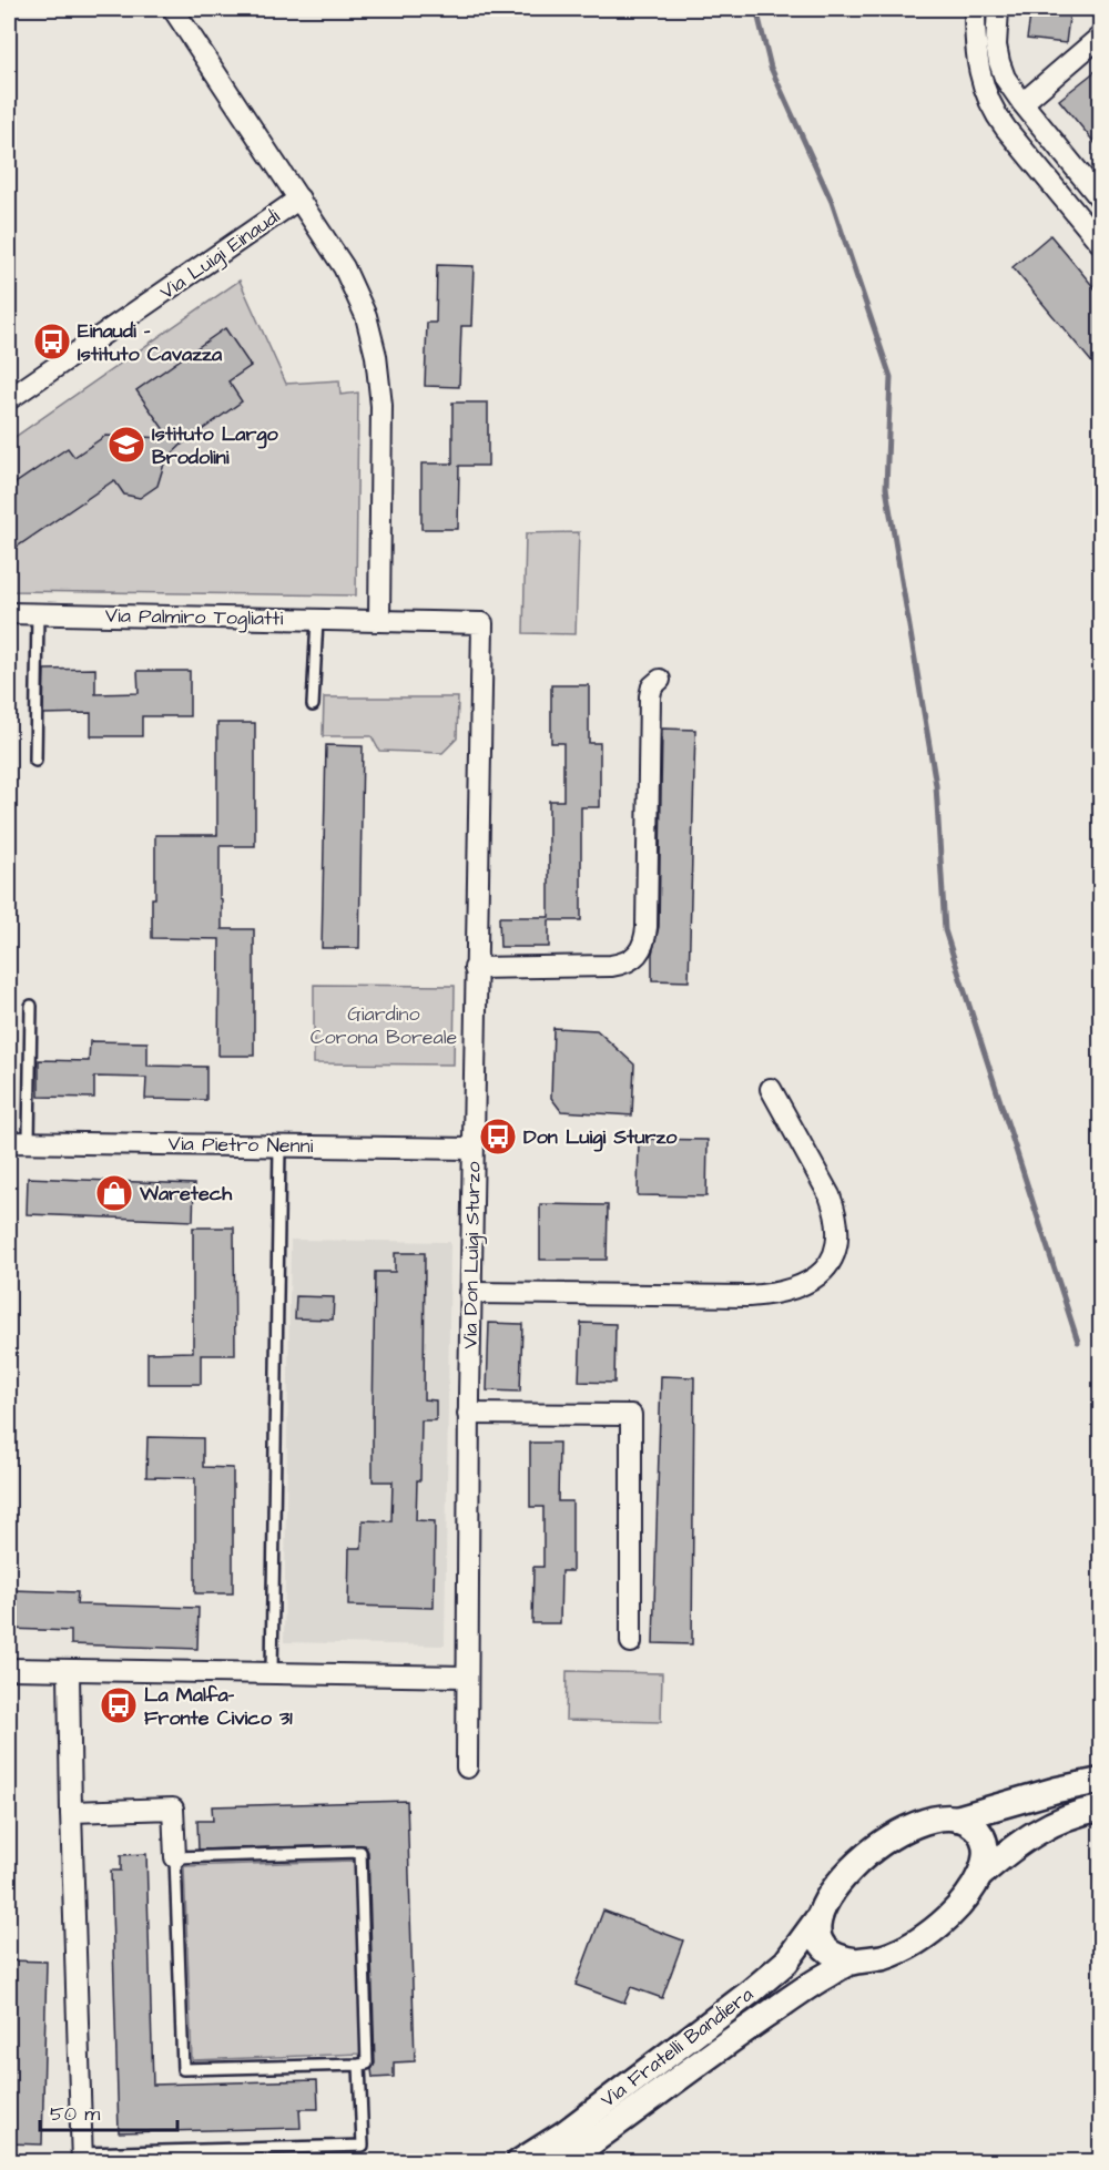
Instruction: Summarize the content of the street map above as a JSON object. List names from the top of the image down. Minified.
{"streets":{"street":["Via Luigi Einaudi","Via Palmiro Togliatti","Via Pietro Nenni","Via Don Luigi Sturzo","Via Fratelli Bandiera"]},"crossings":[["Via Palmiro Togliatti","Via Don Luigi Sturzo"],["Via Pietro Nenni","Via Don Luigi Sturzo"]],"parks":["Giardino Corona Boreale"],"places":{"bus stop":["Einaudi - Istituto Cavazza","Don Luigi Sturzo","La Malfa- Fronte Civico 31"],"school or university":["Istituto Largo Brodolini"],"shop":["Waretech"]},"scale_bar":"50 m"}
